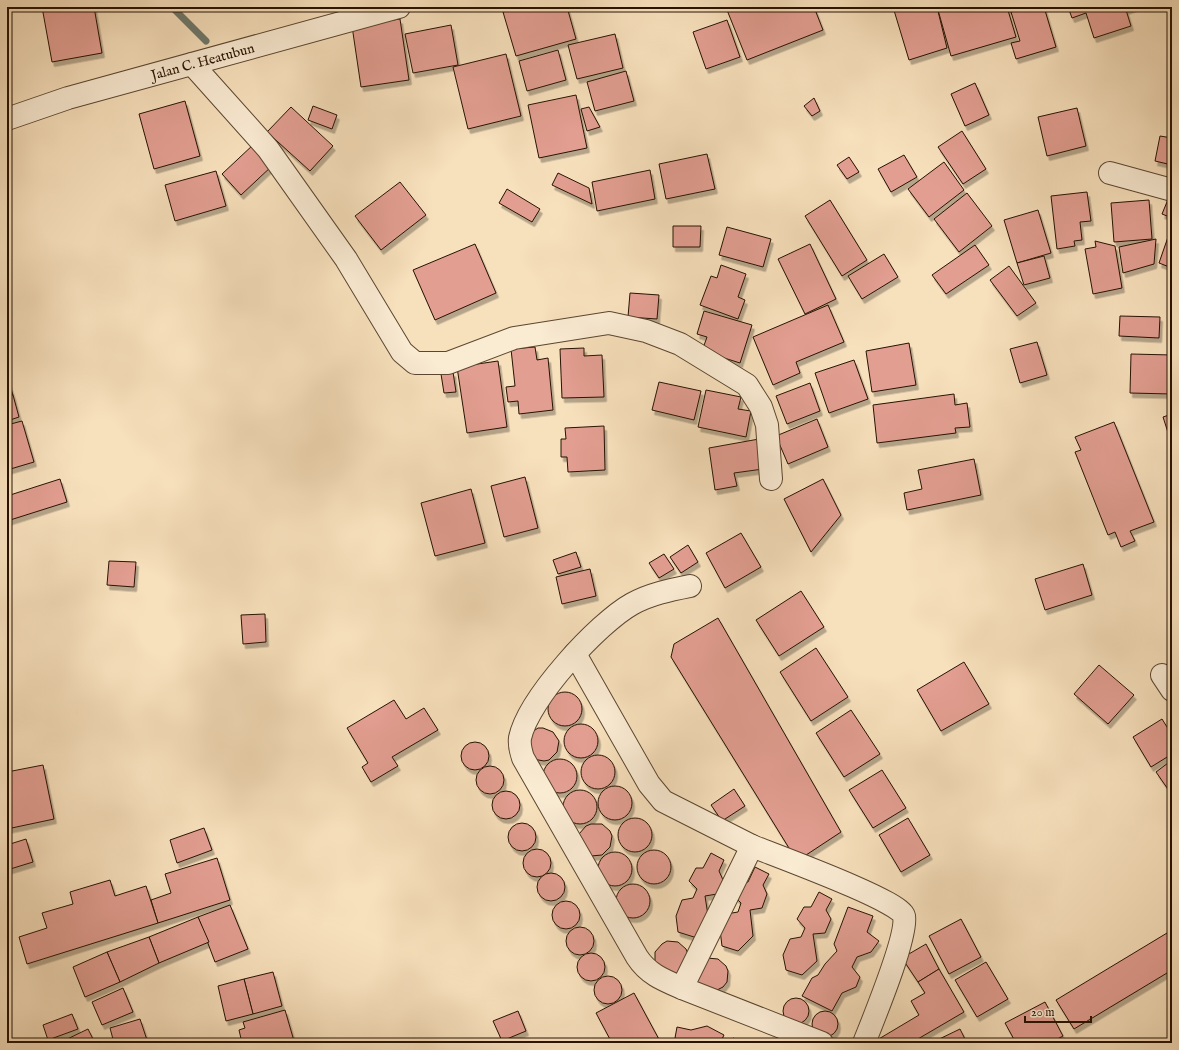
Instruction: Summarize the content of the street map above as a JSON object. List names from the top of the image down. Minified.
{"streets":{"street":["Jalan C. Heatubun"]},"scale_bar":"20 m"}
